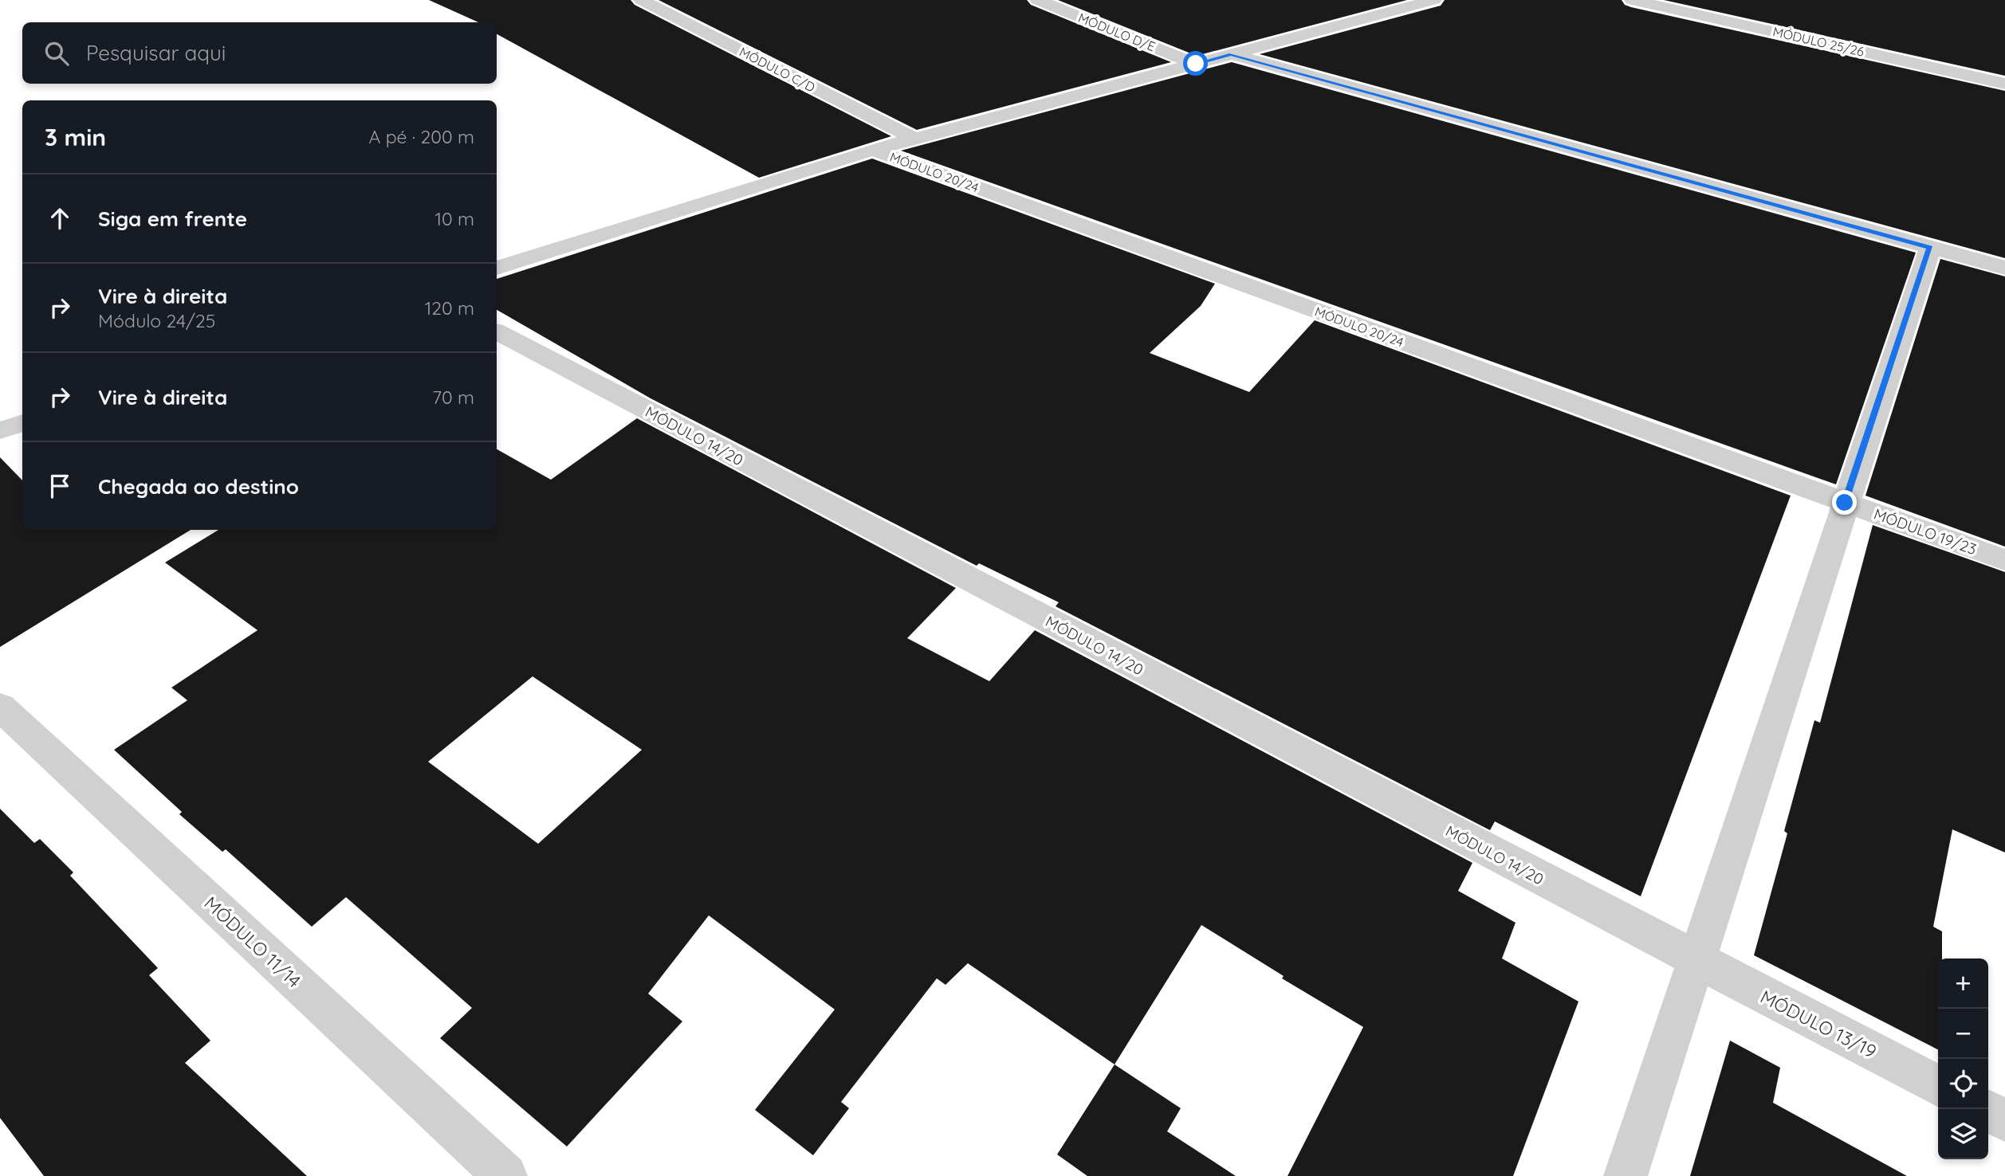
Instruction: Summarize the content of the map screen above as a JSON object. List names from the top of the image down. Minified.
{"streets":{"street":["MÓDULO D/E","MÓDULO 25/26","MÓDULO C/D","MÓDULO 20/24","MÓDULO 14/20","MÓDULO 19/23","MÓDULO 11/14","MÓDULO 13/19"]},"crossings":[["MÓDULO 20/24","MÓDULO 19/23"],["MÓDULO 14/20","MÓDULO 13/19"]],"page":{"search":"Pesquisar aqui","heading":["3 min","A pé · 200 m"],"list":[["Siga em frente","10 m"],["Vire à direita","Módulo 24/25","120 m"],["Vire à direita","70 m"],"Chegada ao destino"],"map_buttons":["+","−"]}}
